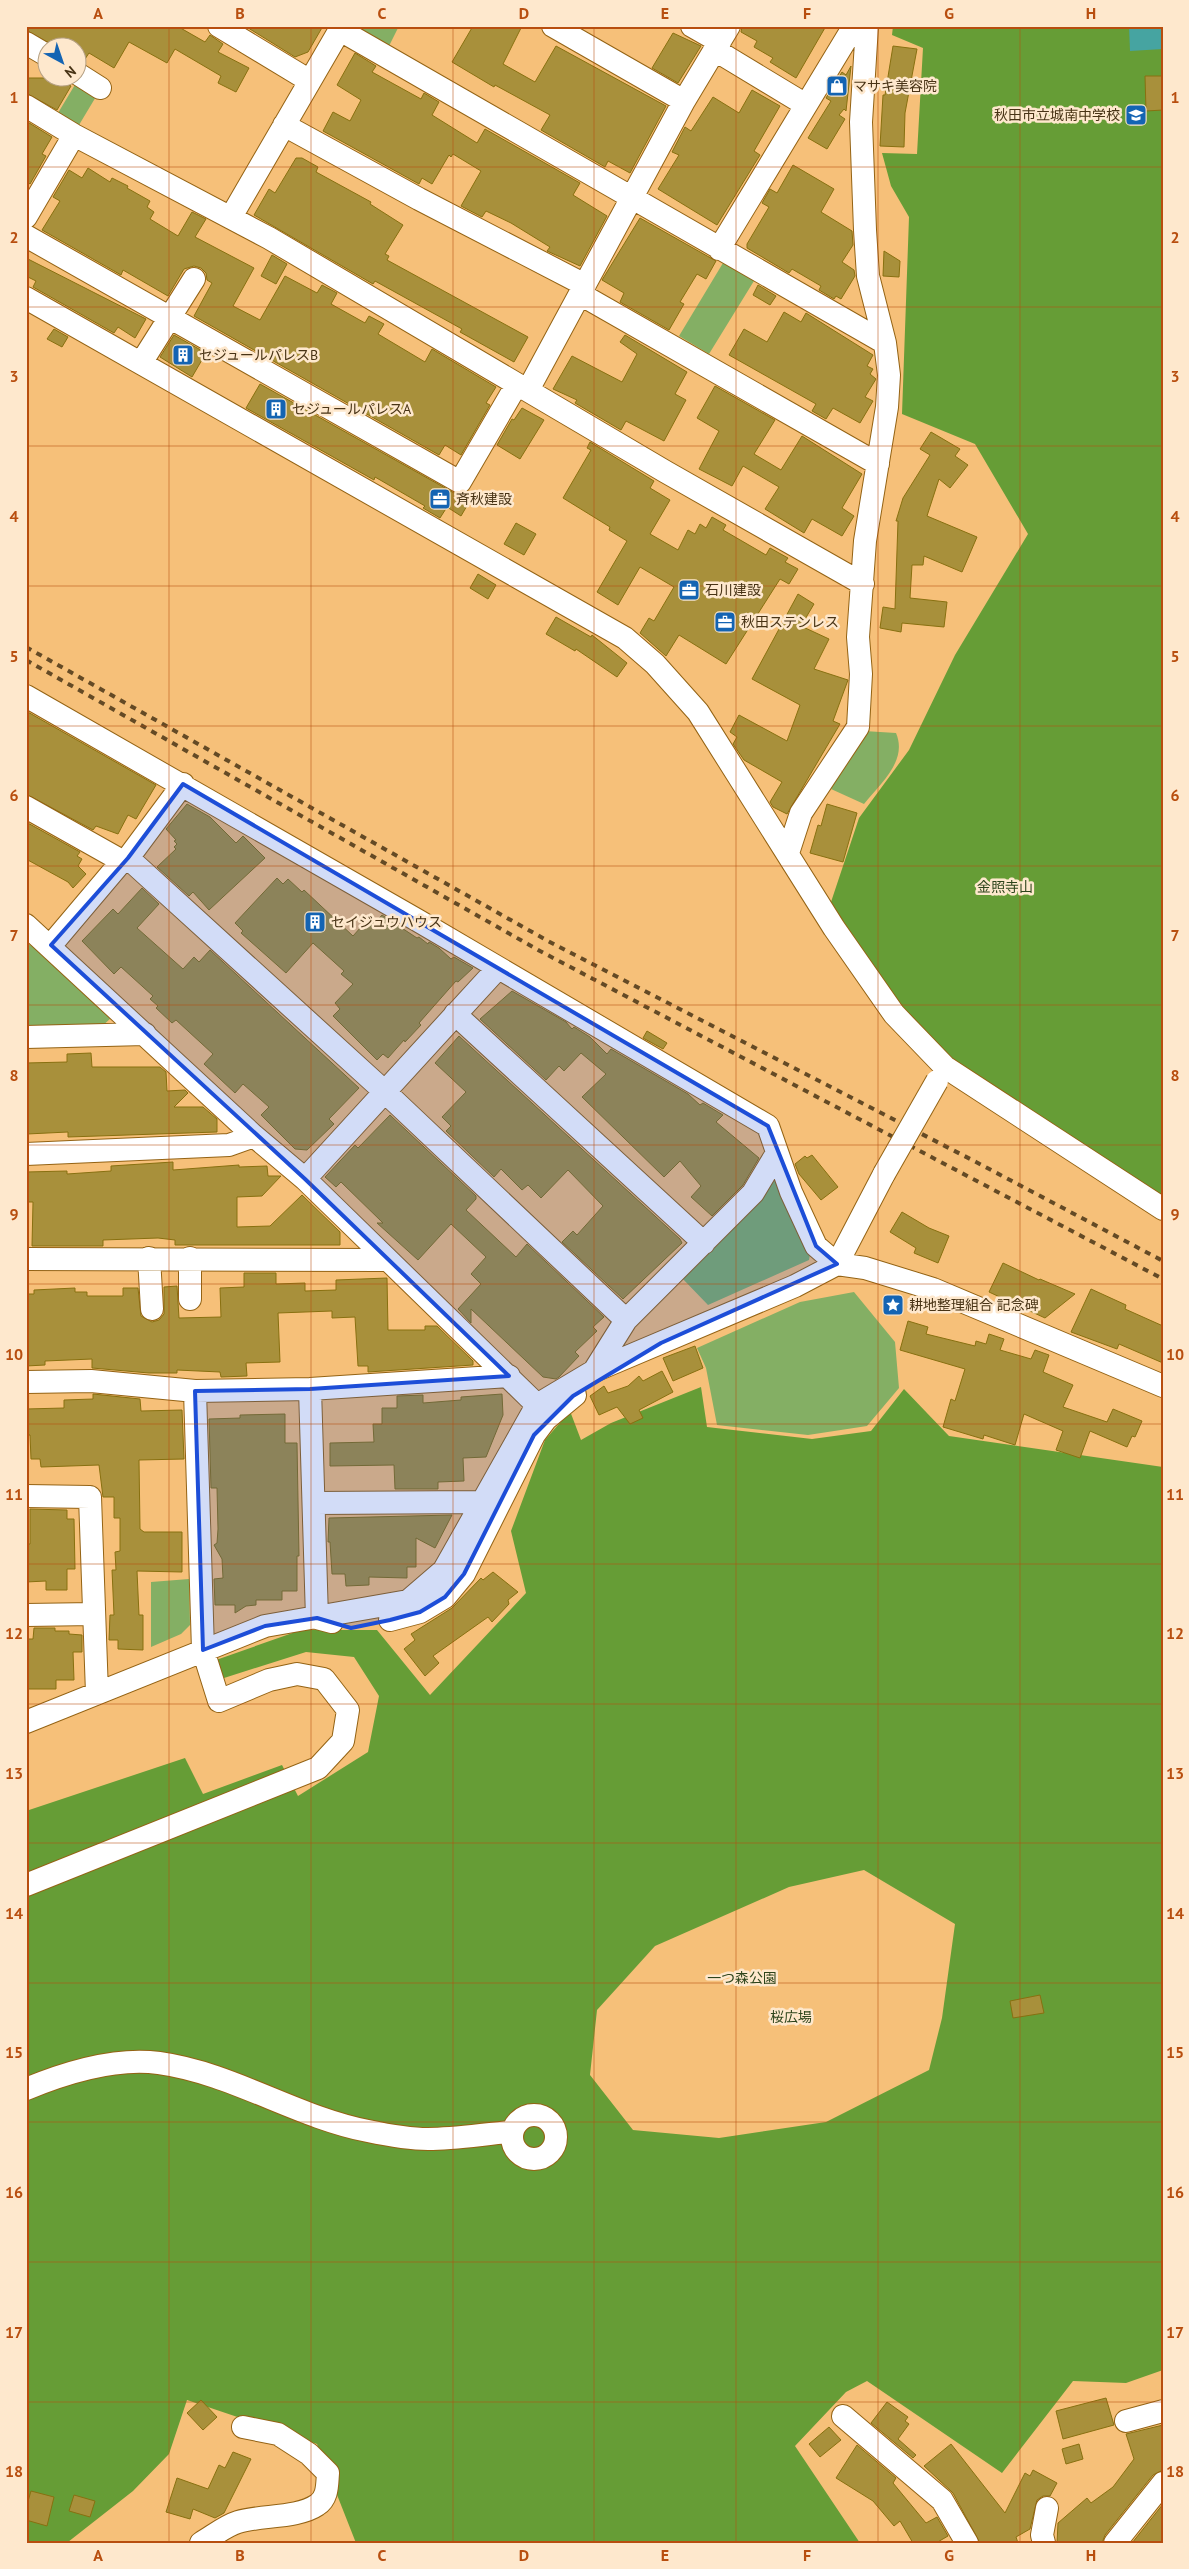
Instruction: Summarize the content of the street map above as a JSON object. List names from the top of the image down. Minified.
{"parks":["金照寺山","一つ森公園","桜広場"],"places":{"shop":["マサキ美容院"],"school or university":["秋田市立城南中学校"],"building":["セジュールパレスB","セジュールパレスA","セイジュウハウス"],"office":["斉秋建設","石川建設","秋田ステンレス"],"place":["耕地整理組合 記念碑"]},"north":"bottom right","grid":{"columns":["A","B","C","D","E","F","G","H"],"rows":["1","2","3","4","5","6","7","8","9","10","11","12","13","14","15","16","17","18"]}}
